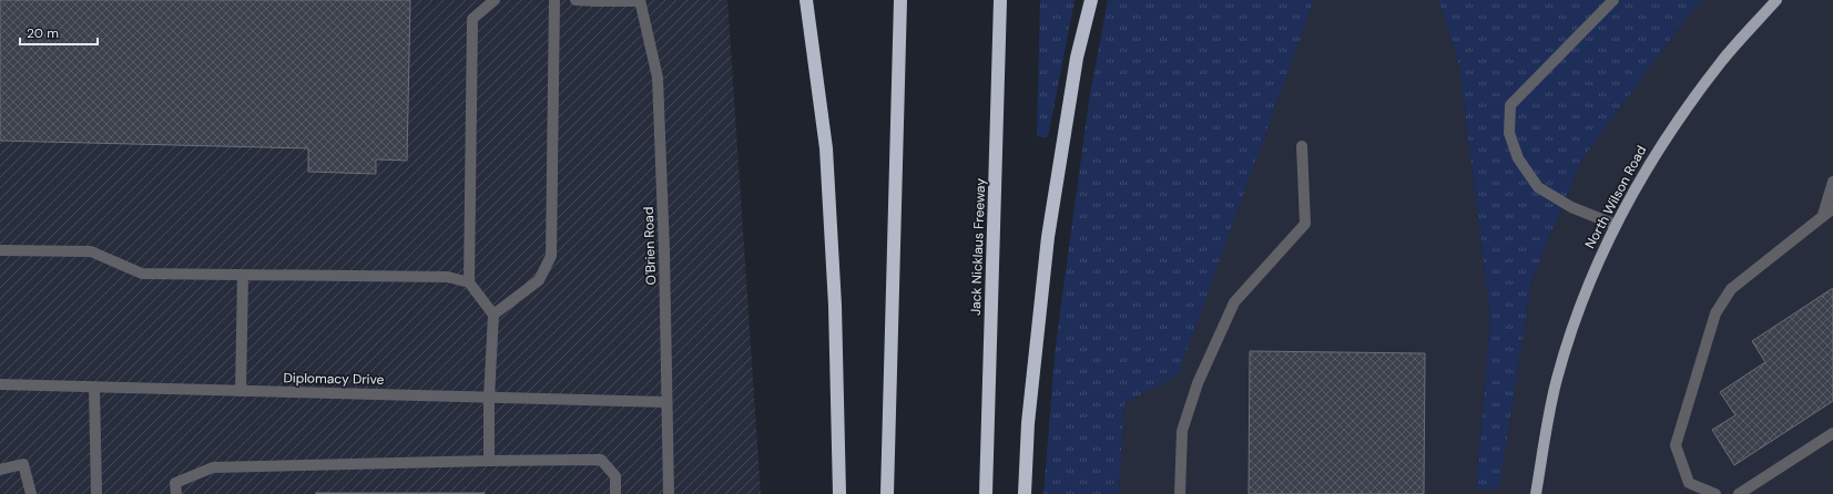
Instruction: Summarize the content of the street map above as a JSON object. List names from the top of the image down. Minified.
{"streets":{"highway":["Jack Nicklaus Freeway"],"main road":["North Wilson Road"],"street":["O'Brien Road","Diplomacy Drive"]},"crossings":[["O'Brien Road","Diplomacy Drive"]],"scale_bar":"20 m"}
